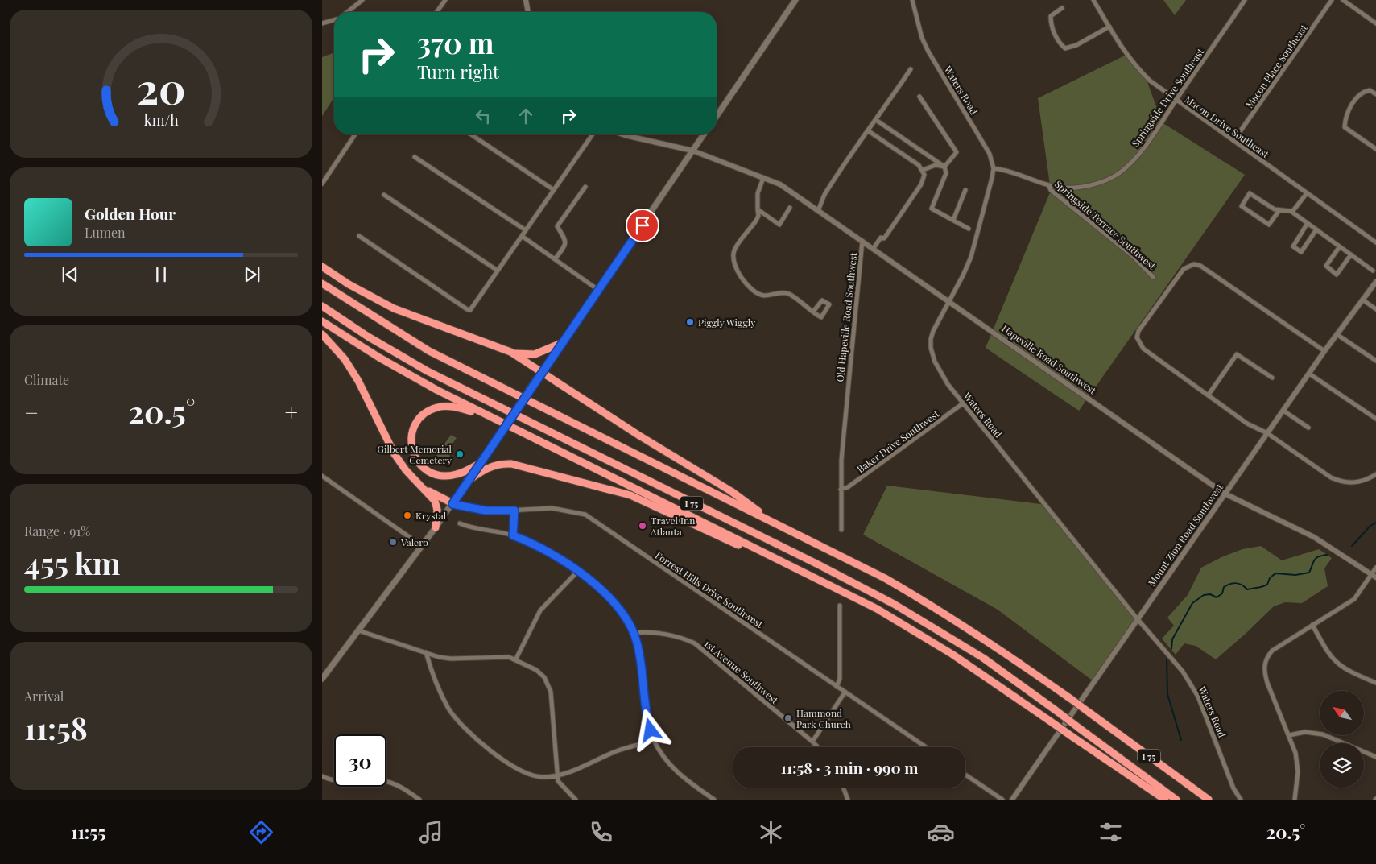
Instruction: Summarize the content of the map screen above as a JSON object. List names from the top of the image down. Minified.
{"streets":{"highway":["I 75"],"street":["Macon Place Southeast","Waters Road","Springside Drive Southeast","Macon Drive Southeast","Springside Terrace Southwest","Old Hapeville Road Southwest","Hapeville Road Southwest","Baker Drive Southwest","Mount Zion Road Southwest","Forrest Hills Drive Southwest","1st Avenue Southwest"]},"crossings":[["Macon Place Southeast","Macon Drive Southeast"],["Waters Road","Springside Drive Southeast"],["Waters Road","Hapeville Road Southwest"],["Waters Road","Baker Drive Southwest"],["Waters Road","Mount Zion Road Southwest"],["Springside Drive Southeast","Macon Drive Southeast"],["Springside Drive Southeast","Springside Terrace Southwest"],["Old Hapeville Road Southwest","Hapeville Road Southwest"],["Old Hapeville Road Southwest","Baker Drive Southwest"],["Hapeville Road Southwest","Mount Zion Road Southwest"]],"places":["Piggly Wiggly","Gilbert Memorial Cemetery","Krystal","Travel Inn Atlanta","Valero","Hammond Park Church"],"north":"top left","page":{"turn":["370 m","Turn right"],"song":["Golden Hour","Lumen"],"tile":["Climate",["Range · 91%","455 km"],["Arrival","11:58"]],"heat":["−","20.5°","+"],"limit":"30","trip":"11:58 · 3 min · 990 m","tabs":["11:55","20.5°"],"gauge":["20","km/h"]}}
